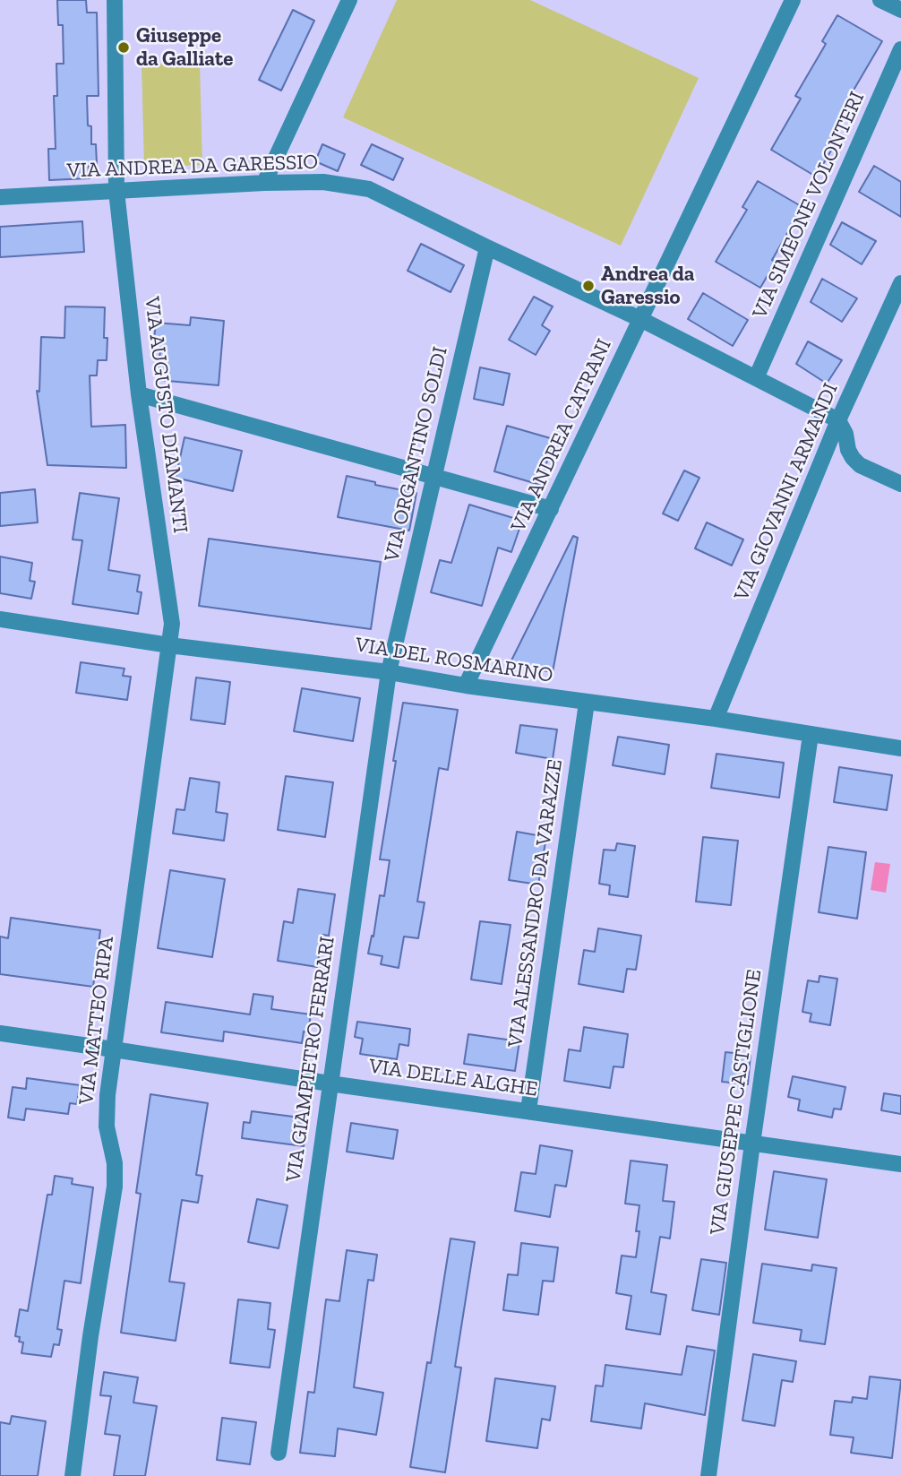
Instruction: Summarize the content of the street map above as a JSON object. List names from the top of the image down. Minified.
{"streets":{"street":["VIA ANDREA DA GARESSIO","VIA SIMEONE VOLONTERI","VIA AUGUSTO DIAMANTI","VIA ANDREA CATRANI","VIA ORGANTINO SOLDI","VIA GIOVANNI ARMANDI","VIA DEL ROSMARINO","VIA ALESSANDRO DA VARAZZE","VIA MATTEO RIPA","VIA GIAMPIETRO FERRARI","VIA DELLE ALGHE","VIA GIUSEPPE CASTIGLIONE"]},"crossings":[["VIA ANDREA DA GARESSIO","VIA SIMEONE VOLONTERI"],["VIA ANDREA DA GARESSIO","VIA AUGUSTO DIAMANTI"],["VIA ANDREA DA GARESSIO","VIA ANDREA CATRANI"],["VIA ANDREA DA GARESSIO","VIA ORGANTINO SOLDI"],["VIA ANDREA DA GARESSIO","VIA GIOVANNI ARMANDI"],["VIA AUGUSTO DIAMANTI","VIA DEL ROSMARINO"],["VIA AUGUSTO DIAMANTI","VIA MATTEO RIPA"],["VIA ANDREA CATRANI","VIA DEL ROSMARINO"],["VIA ORGANTINO SOLDI","VIA DEL ROSMARINO"],["VIA ORGANTINO SOLDI","VIA GIAMPIETRO FERRARI"],["VIA GIOVANNI ARMANDI","VIA DEL ROSMARINO"],["VIA DEL ROSMARINO","VIA ALESSANDRO DA VARAZZE"],["VIA DEL ROSMARINO","VIA MATTEO RIPA"],["VIA DEL ROSMARINO","VIA GIAMPIETRO FERRARI"],["VIA DEL ROSMARINO","VIA GIUSEPPE CASTIGLIONE"],["VIA ALESSANDRO DA VARAZZE","VIA DELLE ALGHE"],["VIA MATTEO RIPA","VIA DELLE ALGHE"],["VIA GIAMPIETRO FERRARI","VIA DELLE ALGHE"],["VIA DELLE ALGHE","VIA GIUSEPPE CASTIGLIONE"]],"places":["Giuseppe da Galliate","Andrea da Garessio"]}
